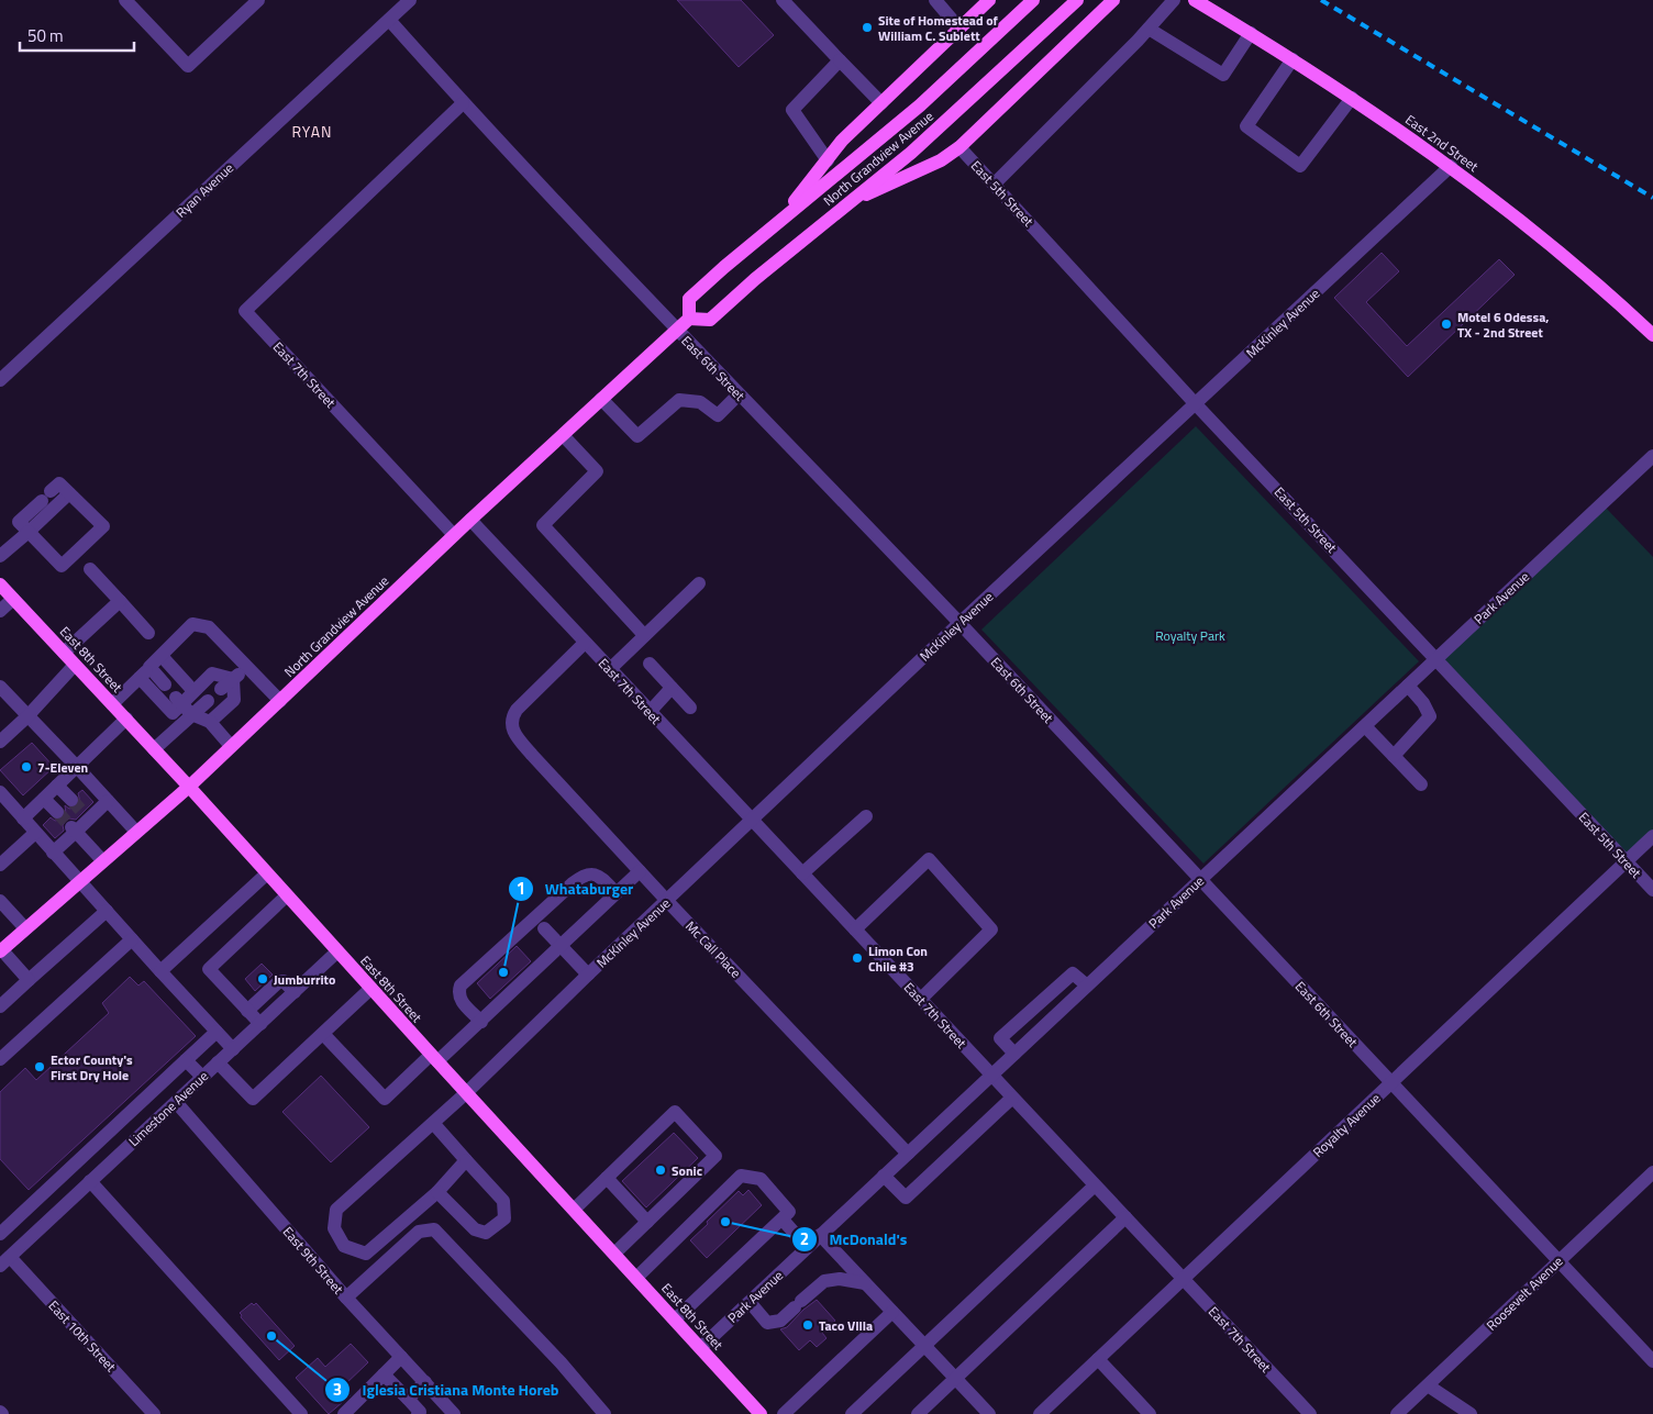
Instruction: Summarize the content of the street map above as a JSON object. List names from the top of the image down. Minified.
{"streets":{"main road":["East 2nd Street","North Grandview Avenue","East 8th Street"],"street":["Ryan Avenue","East 5th Street","McKinley Avenue","East 6th Street","East 7th Street","Park Avenue","Mc Call Place","Limestone Avenue","Royalty Avenue","East 9th Street","Roosevelt Avenue","East 10th Street"]},"crossings":[["East 2nd Street","McKinley Avenue"],["North Grandview Avenue","East 6th Street"],["North Grandview Avenue","East 7th Street"],["North Grandview Avenue","East 8th Street"],["Ryan Avenue","East 6th Street"],["East 5th Street","McKinley Avenue"],["East 5th Street","Park Avenue"],["East 5th Street","Royalty Avenue"],["McKinley Avenue","East 6th Street"],["McKinley Avenue","East 7th Street"],["McKinley Avenue","East 8th Street"],["McKinley Avenue","Mc Call Place"],["East 6th Street","East 7th Street"],["East 6th Street","Park Avenue"],["East 6th Street","Royalty Avenue"],["East 6th Street","Roosevelt Avenue"],["East 7th Street","Park Avenue"],["East 7th Street","Mc Call Place"],["East 7th Street","Royalty Avenue"],["Park Avenue","East 8th Street"],["Park Avenue","Mc Call Place"],["East 8th Street","Limestone Avenue"],["Limestone Avenue","East 9th Street"],["Limestone Avenue","East 10th Street"]],"districts":["RYAN"],"parks":["Royalty Park"],"places":["Site of Homestead of William C. Sublett","Motel 6 Odessa, TX - 2nd Street","7-Eleven","Limon Con Chile #3","Whataburger","Jumburrito","Ector County's First Dry Hole","Sonic","McDonald's","Taco VIlla","Iglesia Cristiana Monte Horeb"],"scale_bar":"50 m"}
